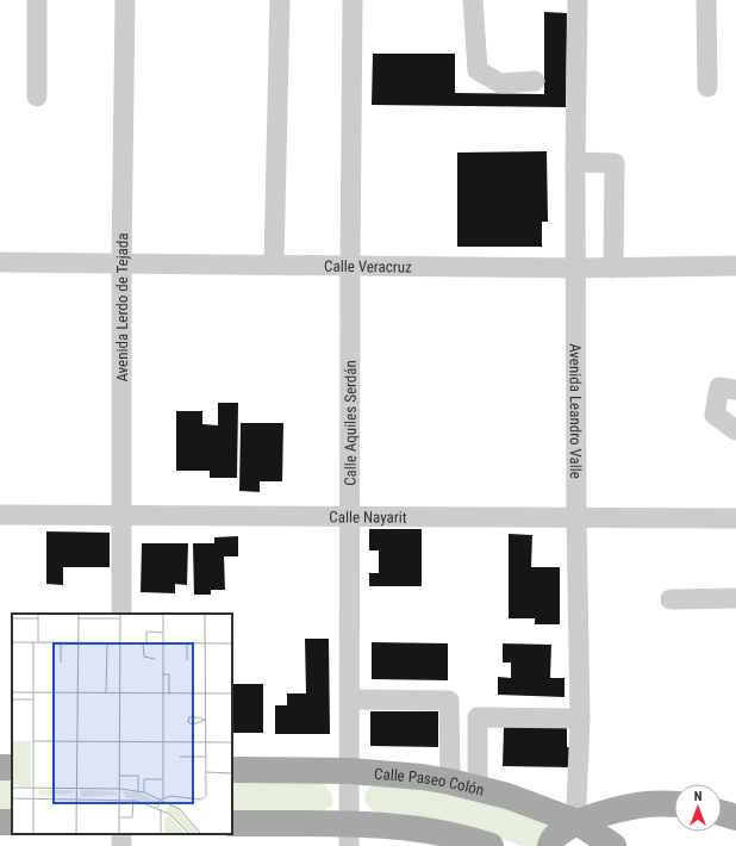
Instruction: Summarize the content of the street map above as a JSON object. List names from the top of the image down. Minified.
{"streets":{"main road":["Calle Paseo Colón"],"street":["Calle Veracruz","Avenida Lerdo de Tejada","Avenida Leandro Valle","Calle Aquiles Serdán","Calle Nayarit"]},"crossings":[["Calle Veracruz","Avenida Lerdo de Tejada"],["Calle Veracruz","Avenida Leandro Valle"],["Calle Veracruz","Calle Aquiles Serdán"],["Avenida Lerdo de Tejada","Calle Nayarit"],["Avenida Leandro Valle","Calle Nayarit"],["Avenida Leandro Valle","Calle Paseo Colón"],["Calle Aquiles Serdán","Calle Nayarit"],["Calle Aquiles Serdán","Calle Paseo Colón"]],"north":"top"}
